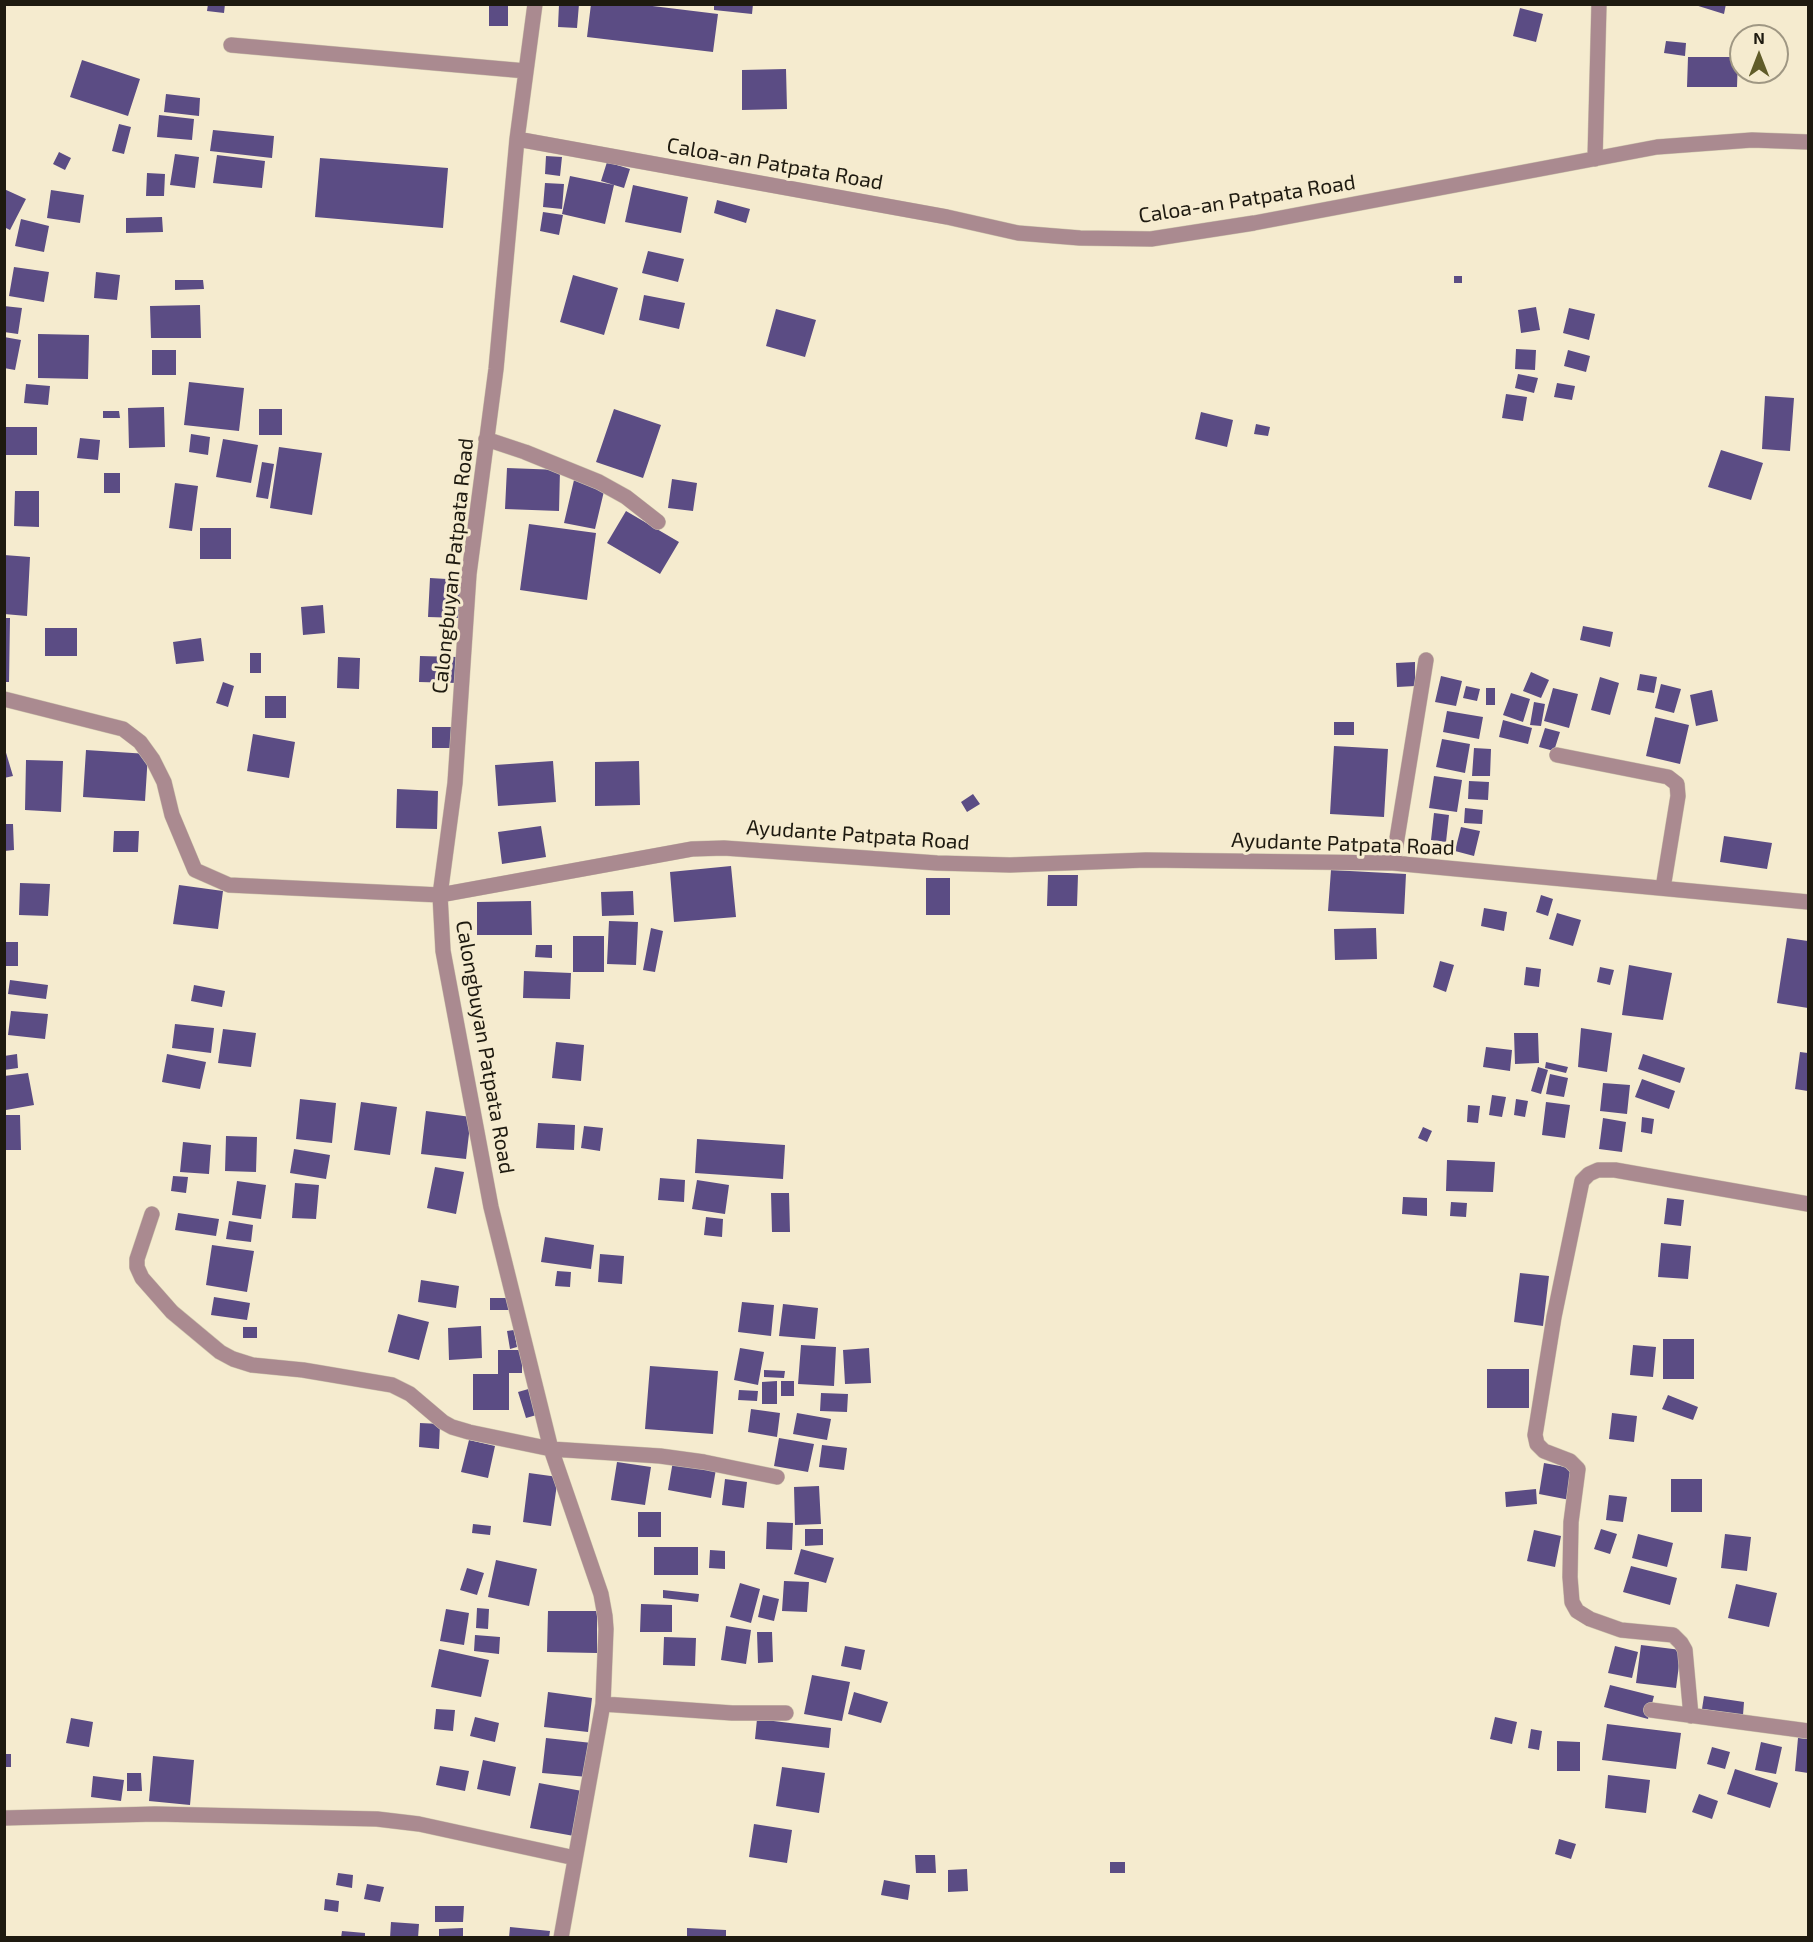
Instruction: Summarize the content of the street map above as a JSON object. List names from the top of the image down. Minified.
{"streets":{"street":["Caloa-an Patpata Road","Calongbuyan Patpata Road","Ayudante Patpata Road"]},"crossings":[["Caloa-an Patpata Road","Calongbuyan Patpata Road"],["Calongbuyan Patpata Road","Ayudante Patpata Road"]],"north":"top"}
